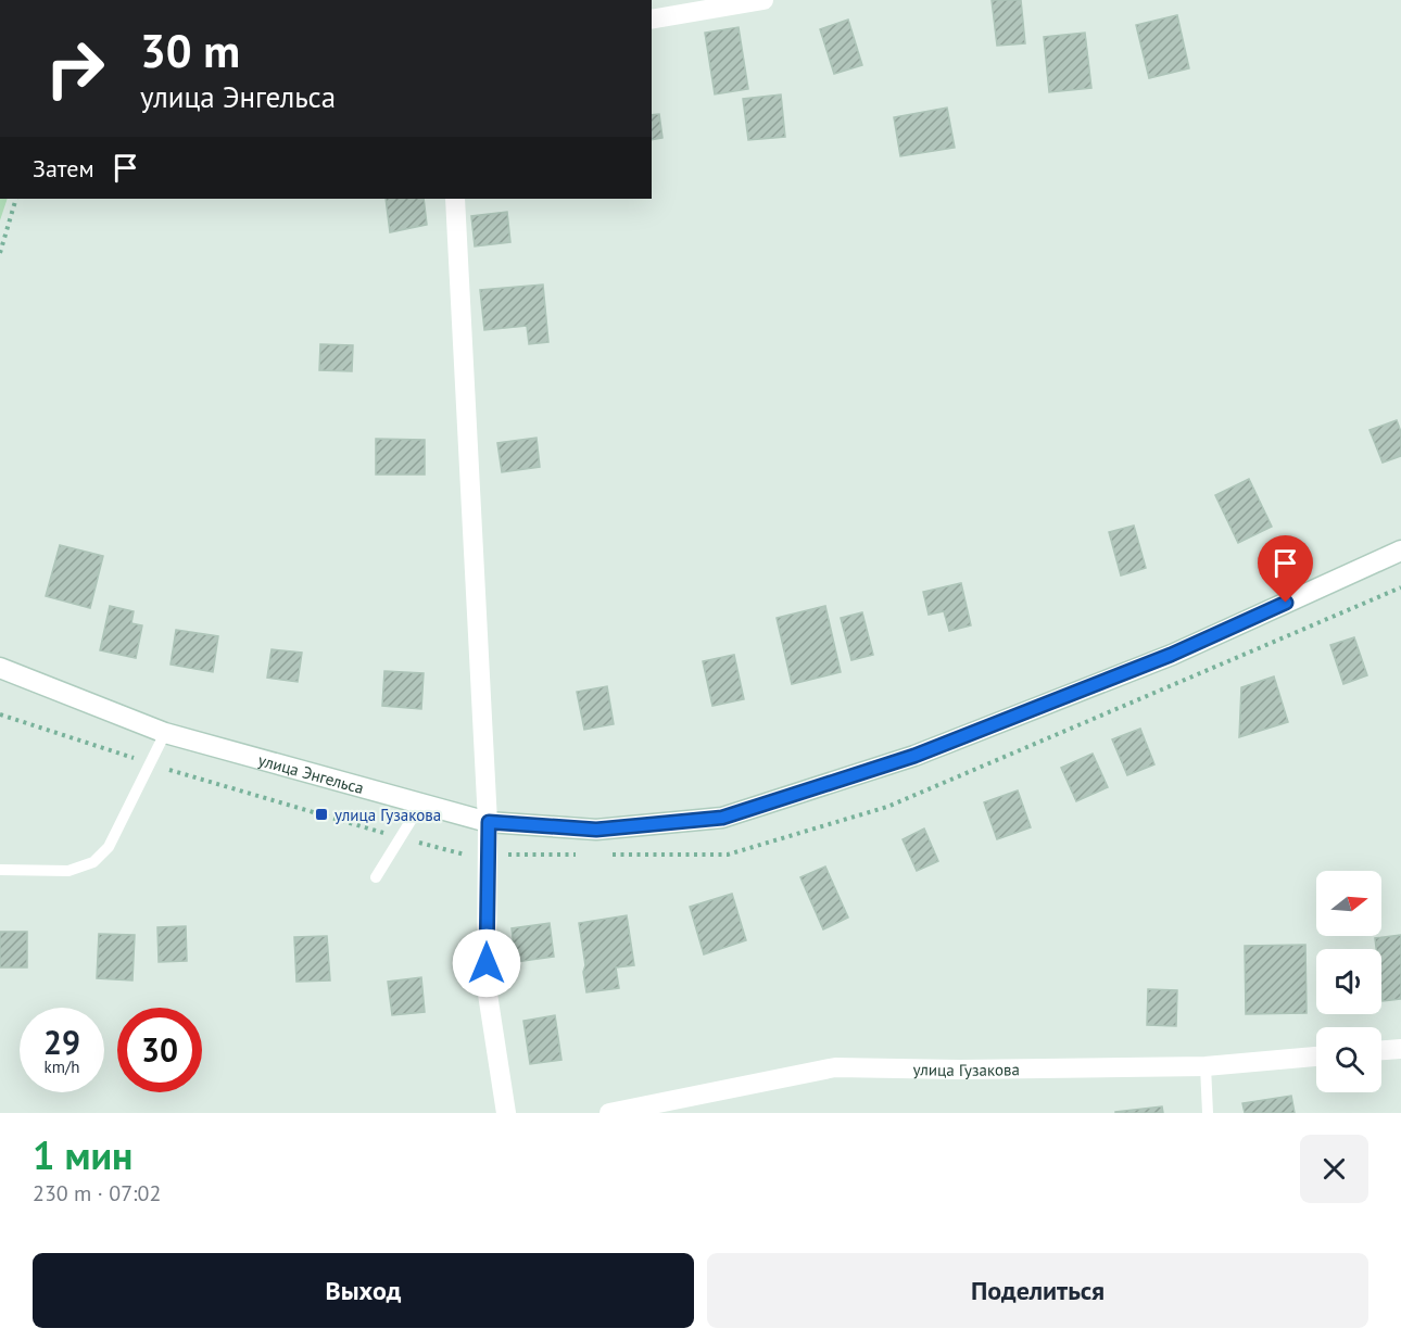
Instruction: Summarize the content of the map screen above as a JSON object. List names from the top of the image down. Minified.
{"streets":{"street":["улица Энгельса","улица Гузакова"]},"places":{"transit":["улица Гузакова"]},"north":"right","page":{"turn":["30 m","улица Энгельса"],"then":"Затем","speed":"29 km/h","limit":"30","heading":["1 мин","230 m · 07:02"],"buttons":["Выход","Поделиться"]}}
